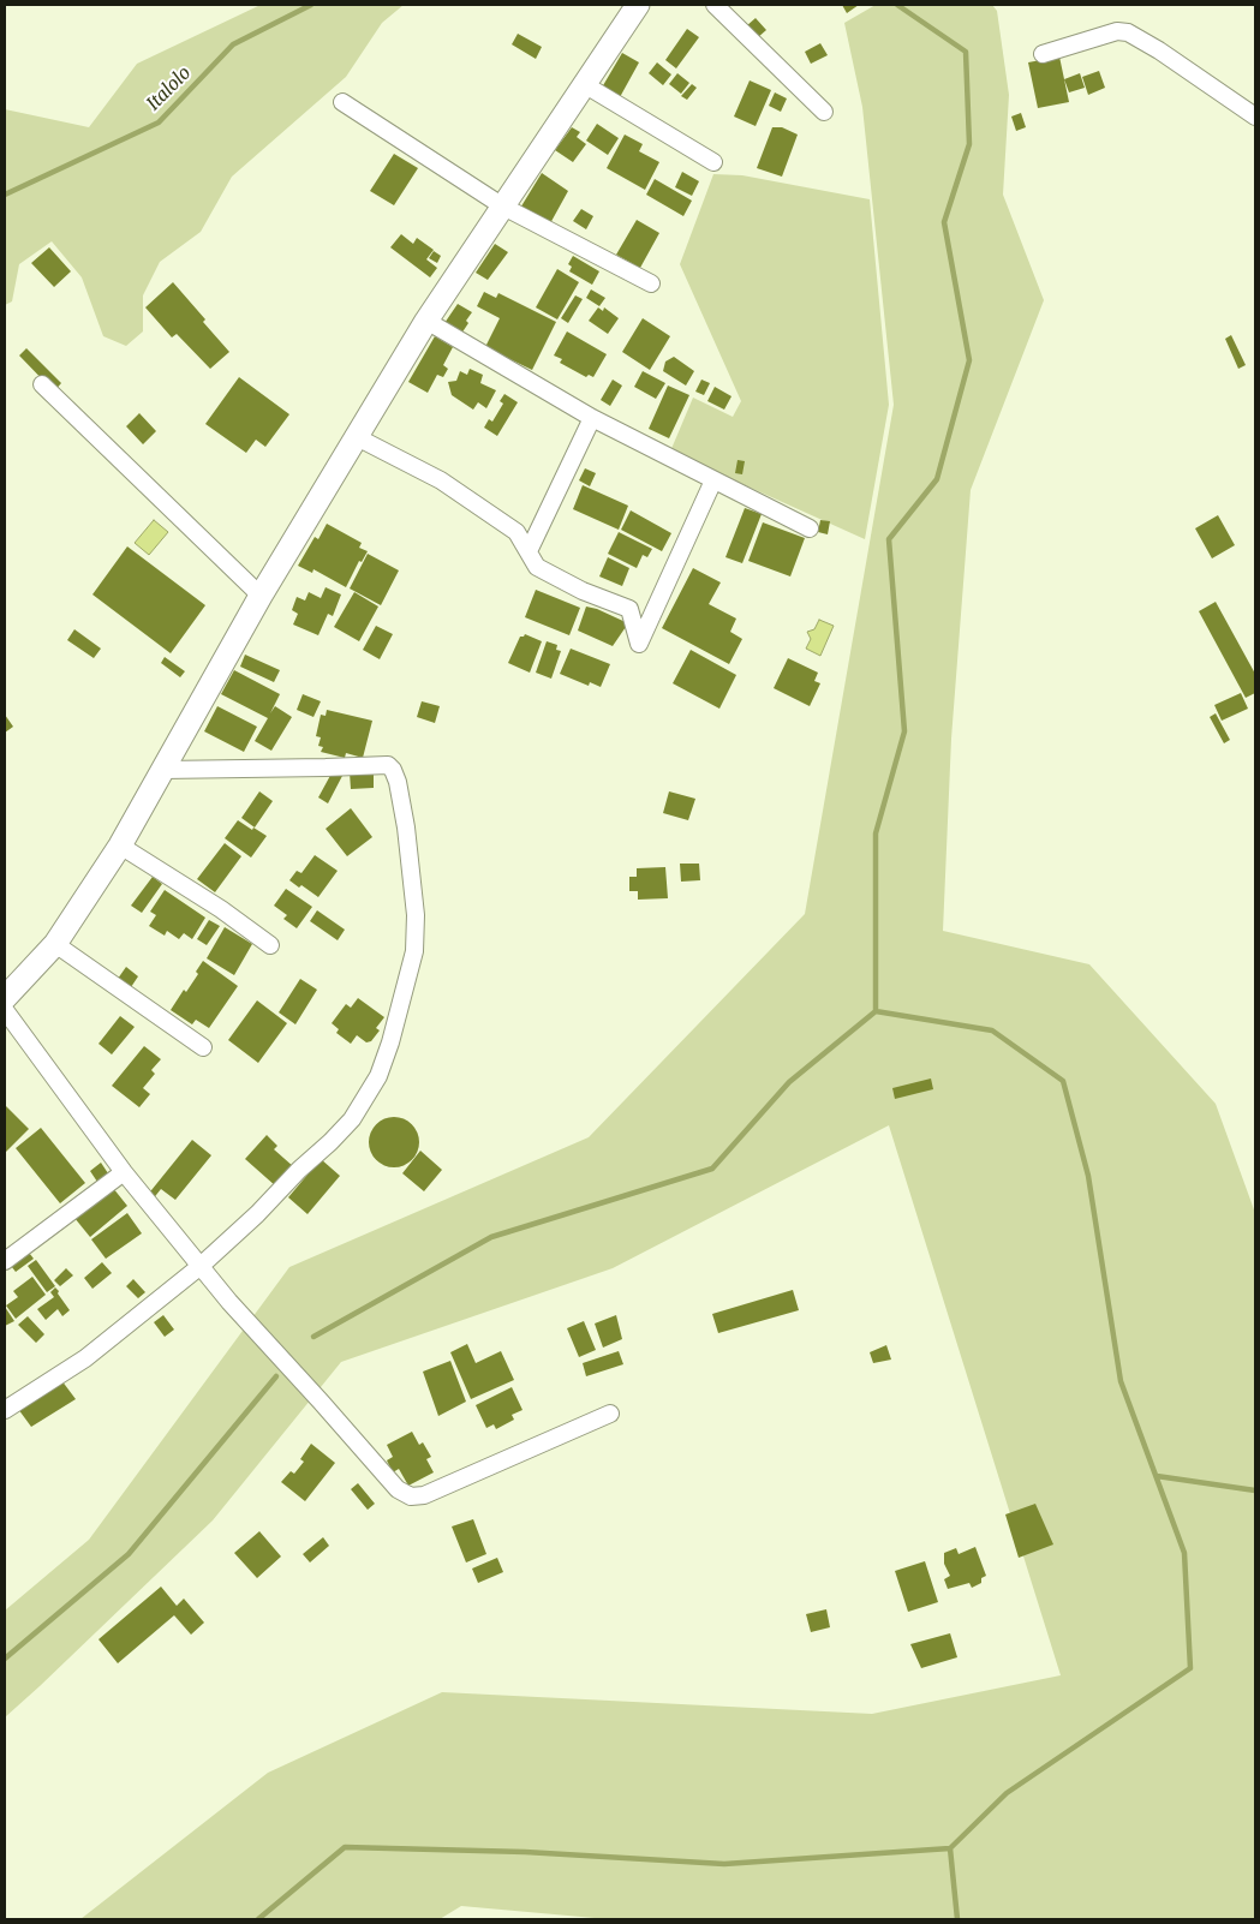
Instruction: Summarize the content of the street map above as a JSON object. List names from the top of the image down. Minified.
{"water":["Italolo"]}
